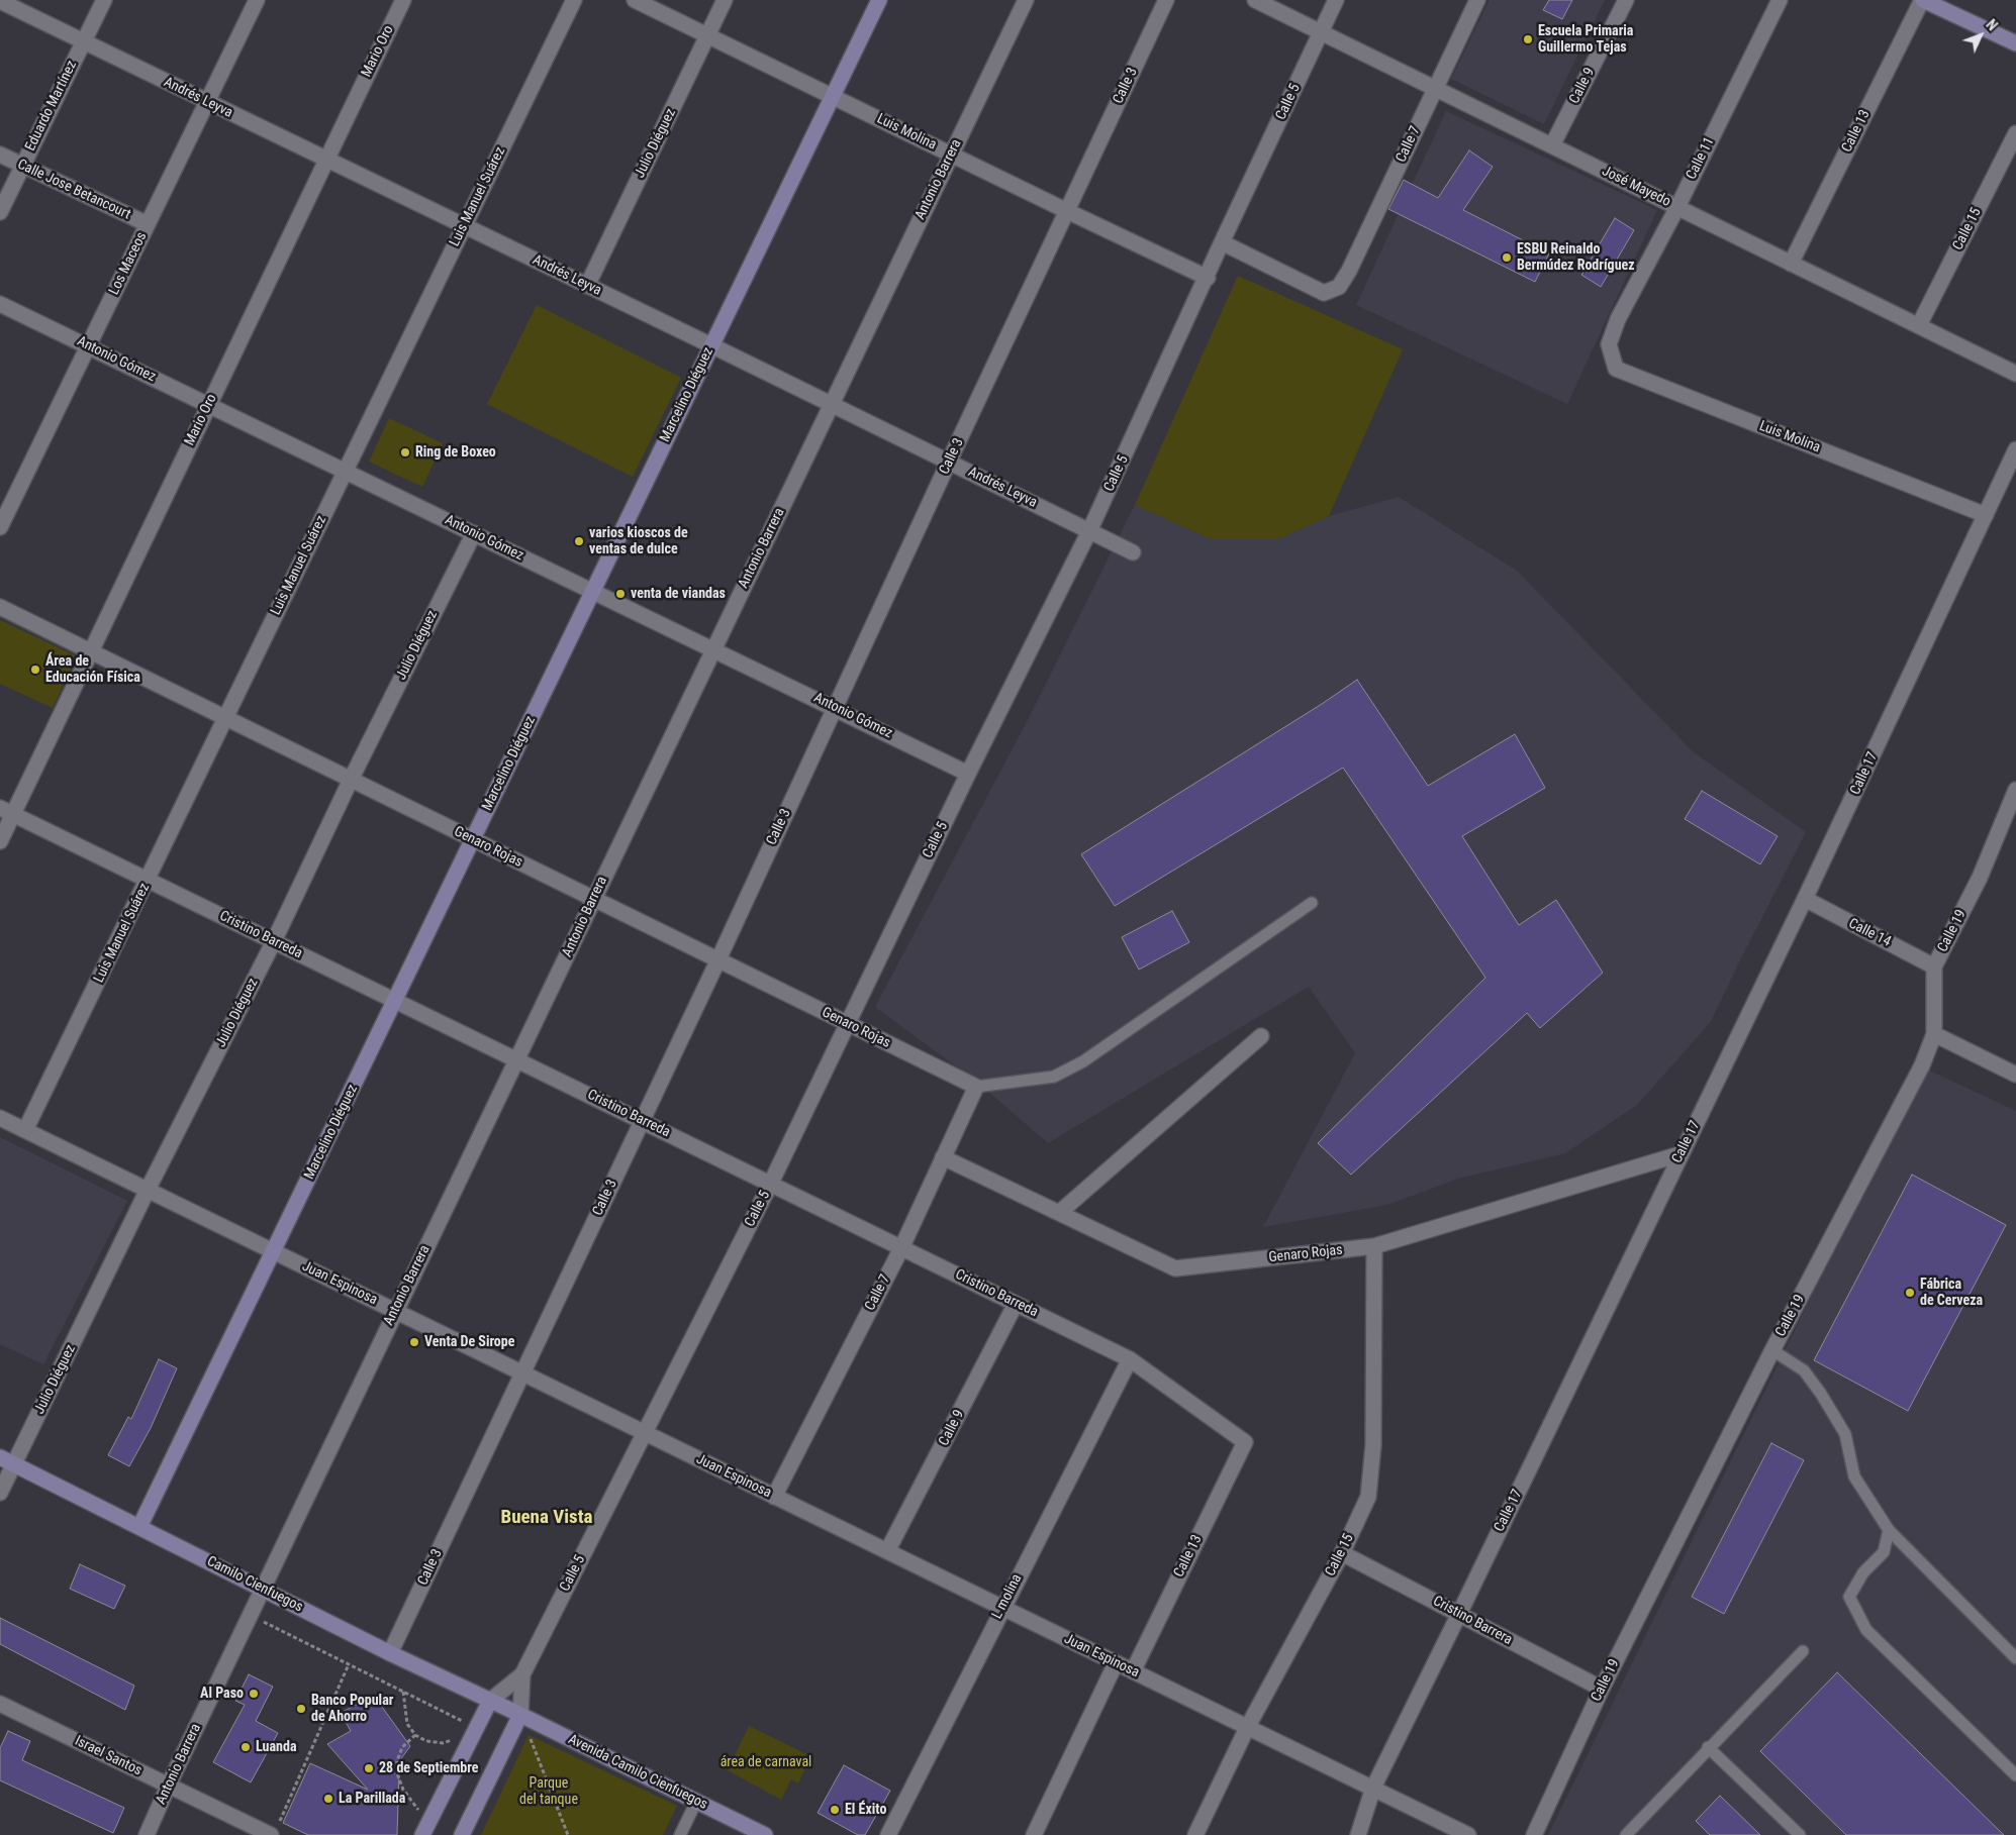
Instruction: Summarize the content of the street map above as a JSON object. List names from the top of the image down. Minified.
{"streets":{"street":["Mario Oro","Calle 3","Calle 9","Andrés Leyva","Calle 5","Eduardo Martínez","Calle 13","Luis Molina","Julio Diéguez","Calle 7","Calle 11","Antonio Barrera","José Mayedo","Calle Jose Betancourt","Luis Manuel Suárez","Calle 15","Los Maceos","Antonio Gómez","Marcelino Diéguez","Calle 17","Genaro Rojas","Calle 19","Calle 14","Cristino Barreda","Juan Espinosa","Camilo Cienfuegos","L molina","Cristino Barrera","Israel Santos","Avenida Camilo Cienfuegos"]},"crossings":[["Mario Oro","Andrés Leyva"],["Mario Oro","Antonio Gómez"],["Mario Oro","Genaro Rojas"],["Mario Oro","Cristino Barreda"],["Calle 3","Andrés Leyva"],["Calle 3","Luis Molina"],["Calle 3","Antonio Gómez"],["Calle 3","Genaro Rojas"],["Calle 3","Cristino Barreda"],["Calle 3","Juan Espinosa"],["Calle 3","Camilo Cienfuegos"],["Calle 9","José Mayedo"],["Calle 9","Cristino Barreda"],["Calle 9","Juan Espinosa"],["Andrés Leyva","Calle 5"],["Andrés Leyva","Eduardo Martínez"],["Andrés Leyva","Julio Diéguez"],["Andrés Leyva","Antonio Barrera"],["Andrés Leyva","Luis Manuel Suárez"],["Andrés Leyva","Los Maceos"],["Andrés Leyva","Marcelino Diéguez"],["Calle 5","Luis Molina"],["Calle 5","Calle 7"],["Calle 5","José Mayedo"],["Calle 5","Antonio Gómez"],["Calle 5","Genaro Rojas"],["Calle 5","Cristino Barreda"],["Calle 5","Juan Espinosa"],["Calle 5","Camilo Cienfuegos"],["Calle 5","Avenida Camilo Cienfuegos"],["Eduardo Martínez","Calle Jose Betancourt"],["Calle 13","José Mayedo"],["Calle 13","Cristino Barreda"],["Calle 13","Juan Espinosa"],["Luis Molina","Julio Diéguez"],["Luis Molina","Calle 11"],["Luis Molina","Antonio Barrera"],["Luis Molina","Marcelino Diéguez"],["Luis Molina","Calle 17"],["Julio Diéguez","Antonio Gómez"],["Julio Diéguez","Genaro Rojas"],["Julio Diéguez","Cristino Barreda"],["Julio Diéguez","Juan Espinosa"],["Julio Diéguez","Camilo Cienfuegos"],["Calle 7","José Mayedo"],["Calle 7","Genaro Rojas"],["Calle 7","Cristino Barreda"],["Calle 7","Juan Espinosa"],["Calle 11","José Mayedo"],["Antonio Barrera","Antonio Gómez"],["Antonio Barrera","Genaro Rojas"],["Antonio Barrera","Cristino Barreda"],["Antonio Barrera","Juan Espinosa"],["Antonio Barrera","Camilo Cienfuegos"],["Antonio Barrera","Israel Santos"],["José Mayedo","Calle 15"],["Calle Jose Betancourt","Los Maceos"],["Luis Manuel Suárez","Antonio Gómez"],["Luis Manuel Suárez","Genaro Rojas"],["Luis Manuel Suárez","Cristino Barreda"],["Luis Manuel Suárez","Juan Espinosa"],["Calle 15","Genaro Rojas"],["Calle 15","Juan Espinosa"],["Calle 15","Cristino Barrera"],["Los Maceos","Antonio Gómez"],["Antonio Gómez","Marcelino Diéguez"],["Marcelino Diéguez","Genaro Rojas"],["Marcelino Diéguez","Cristino Barreda"],["Marcelino Diéguez","Juan Espinosa"],["Marcelino Diéguez","Camilo Cienfuegos"],["Calle 17","Genaro Rojas"],["Calle 17","Calle 14"],["Calle 17","Juan Espinosa"],["Calle 17","Cristino Barrera"],["Calle 19","Calle 14"],["Calle 19","Cristino Barrera"],["Cristino Barreda","L molina"],["Juan Espinosa","L molina"],["Camilo Cienfuegos","Avenida Camilo Cienfuegos"]],"districts":["Buena Vista"],"parks":["área de carnaval","Parque del tanque"],"places":["Escuela Primaria Guillermo Tejas","ESBU Reinaldo Bermúdez Rodríguez","Ring de Boxeo","varios kioscos de ventas de dulce","venta de viandas","Área de Educación Física","Fábrica de Cerveza","Venta De Sirope","Al Paso","Banco Popular de Ahorro","Luanda","28 de Septiembre","La Parillada","El Éxito"],"north":"top right"}
